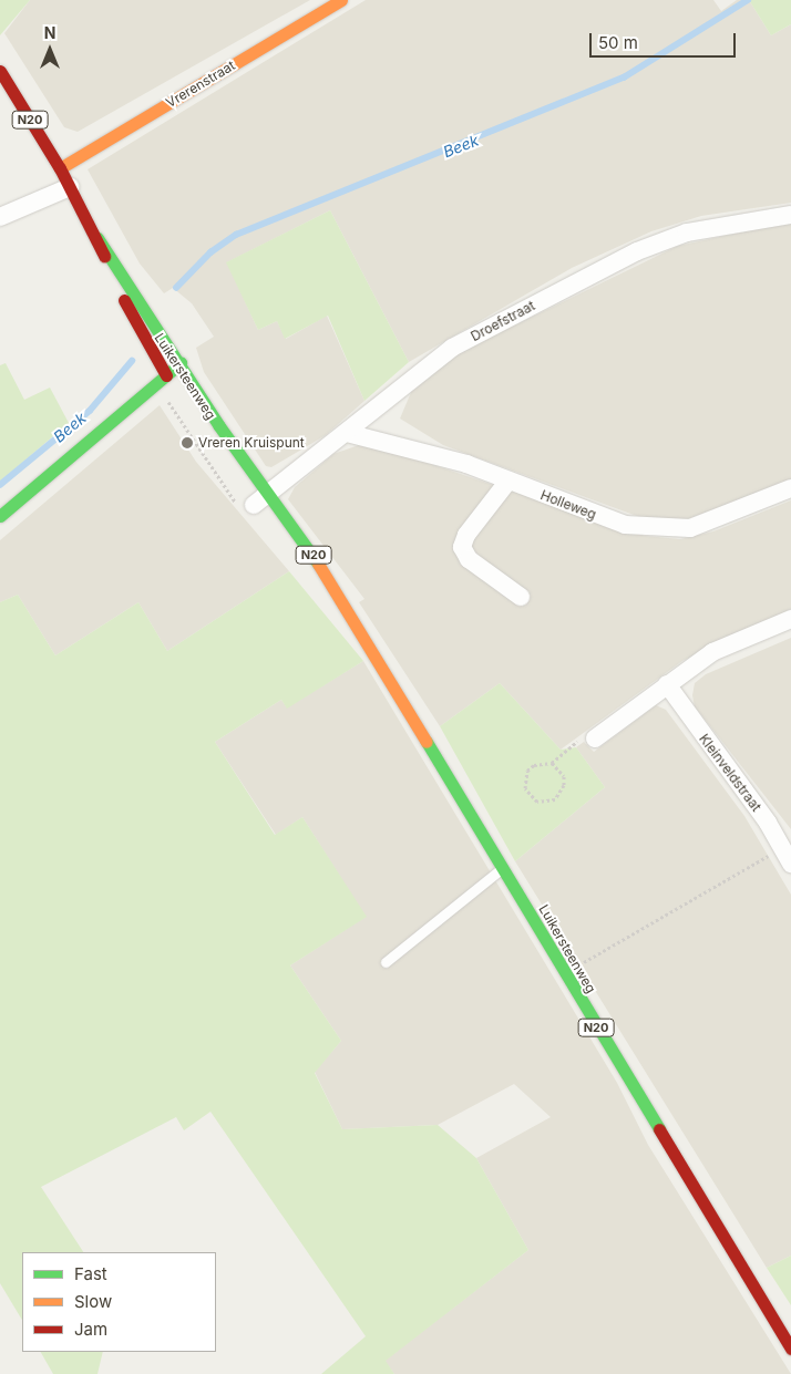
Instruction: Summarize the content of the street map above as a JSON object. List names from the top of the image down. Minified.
{"streets":{"main road":["Vrerenstraat","N20","Luikersteenweg"],"street":["Droefstraat","Holleweg","Kleinveldstraat"]},"crossings":[["Vrerenstraat","Luikersteenweg"],["Droefstraat","Luikersteenweg"],["Droefstraat","Holleweg"]],"water":["Beek"],"places":["Vreren Kruispunt"],"legend":["Fast","Slow","Jam"],"scale_bar":"50 m","north":"top"}
